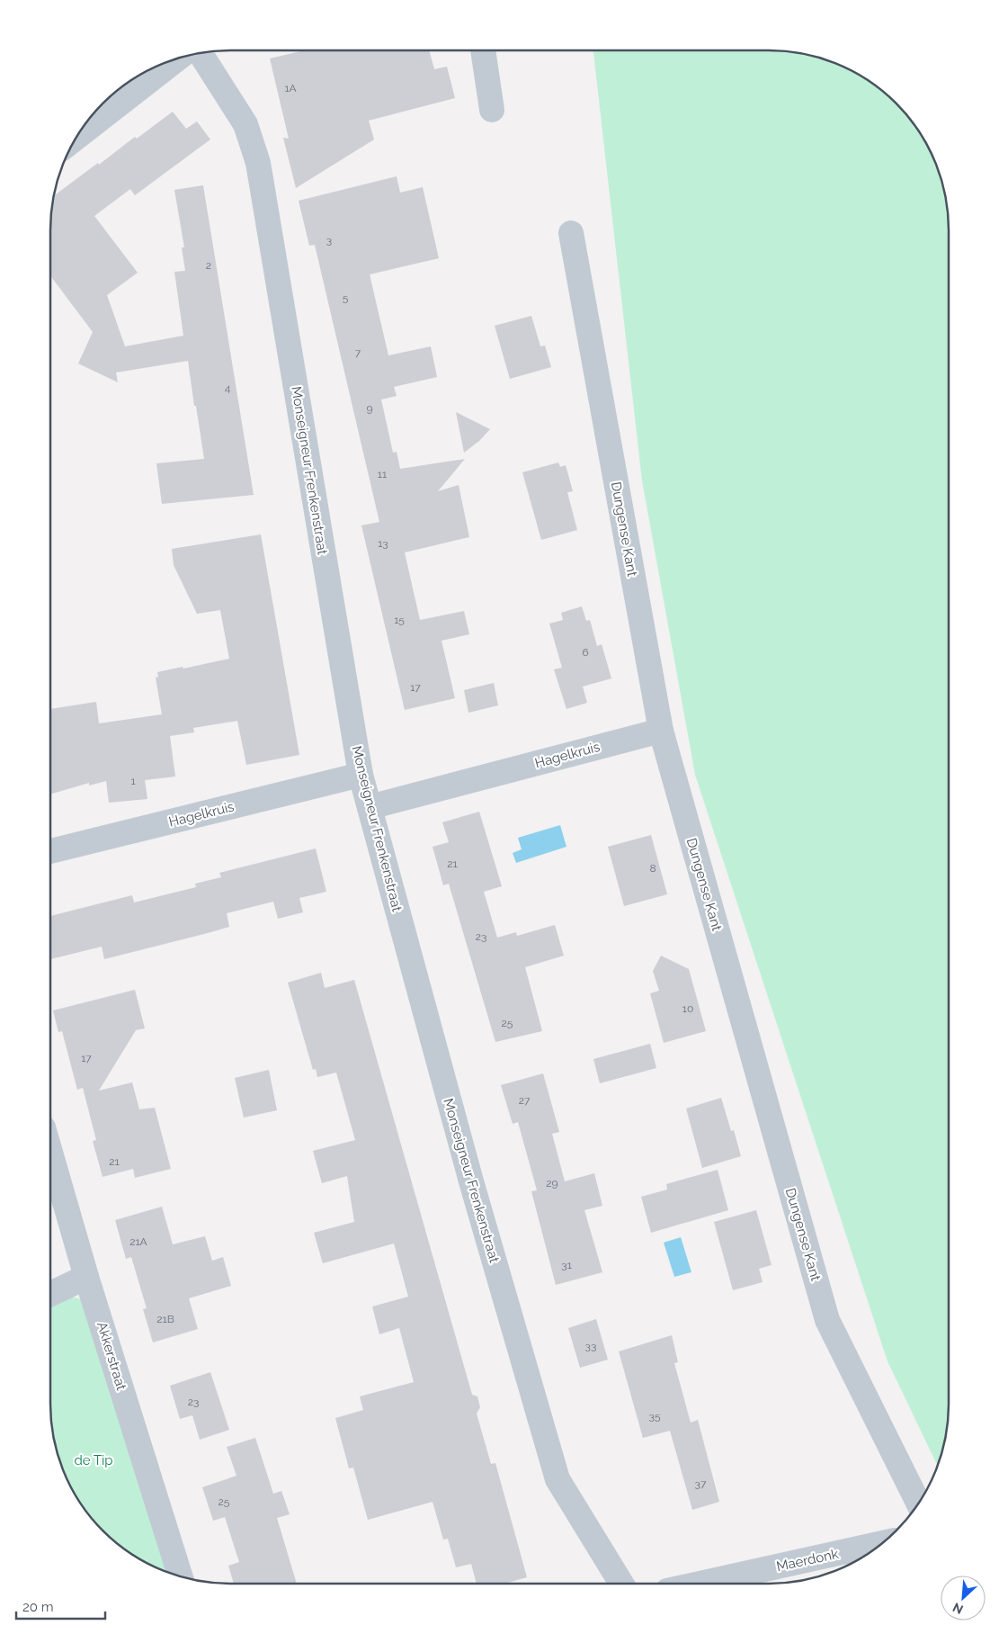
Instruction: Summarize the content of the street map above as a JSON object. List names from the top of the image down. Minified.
{"streets":{"street":["Monseigneur Frenkenstraat","Dungense Kant","Hagelkruis","Akkerstraat","Maerdonk"]},"crossings":[["Monseigneur Frenkenstraat","Hagelkruis"],["Dungense Kant","Hagelkruis"]],"parks":["de Tip"],"house_numbers":["1A","3","2","5","7","4","9","11","13","15","6","17","1","21","8","23","10","25","17","27","21","29","21A","31","21B","33","23","35","37","25"],"scale_bar":"20 m","north":"bottom left"}
